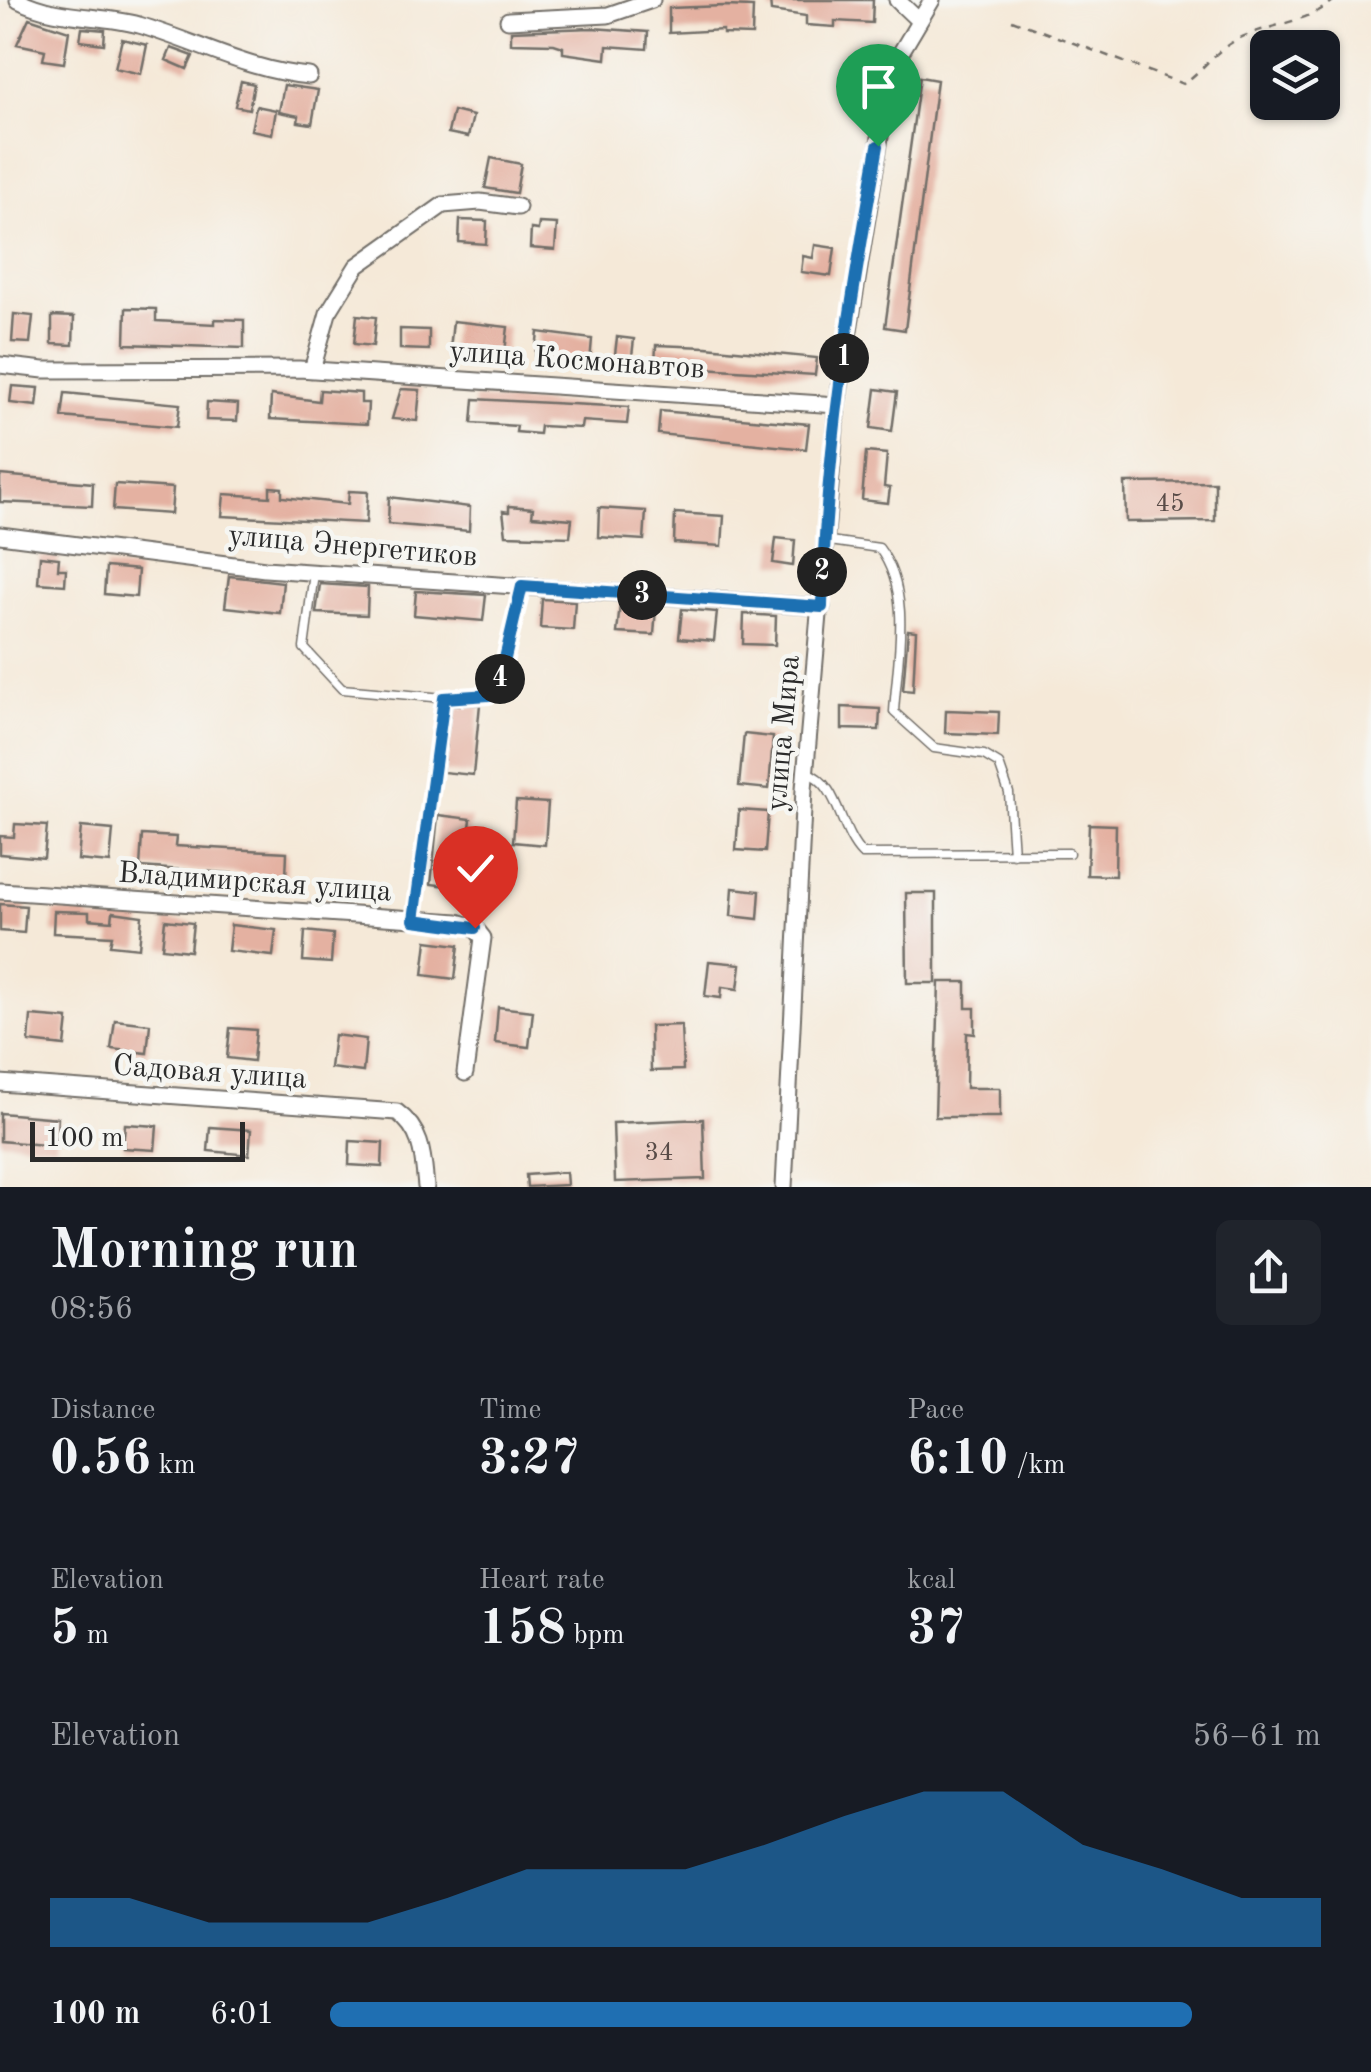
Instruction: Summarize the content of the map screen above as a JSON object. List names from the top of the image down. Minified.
{"streets":{"street":["улица Космонавтов","улица Энергетиков","улица Мира","Владимирская улица","Садовая улица"]},"crossings":[["улица Космонавтов","улица Мира"],["улица Энергетиков","улица Мира"]],"house_numbers":["45","34"],"scale_bar":"100 m","page":{"pins":["1","2","3","4"],"scale":"100 m","heading":["Morning run","08:56"],"stats":[["Distance","0.56 km"],["Time","3:27"],["Pace","6:10 /km"],["Elevation","5 m"],["Heart rate","158 bpm"],["kcal","37"]],"chart":["Elevation","56–61 m"],"list":[{"name":"100 m","note":"6:01"}]}}
